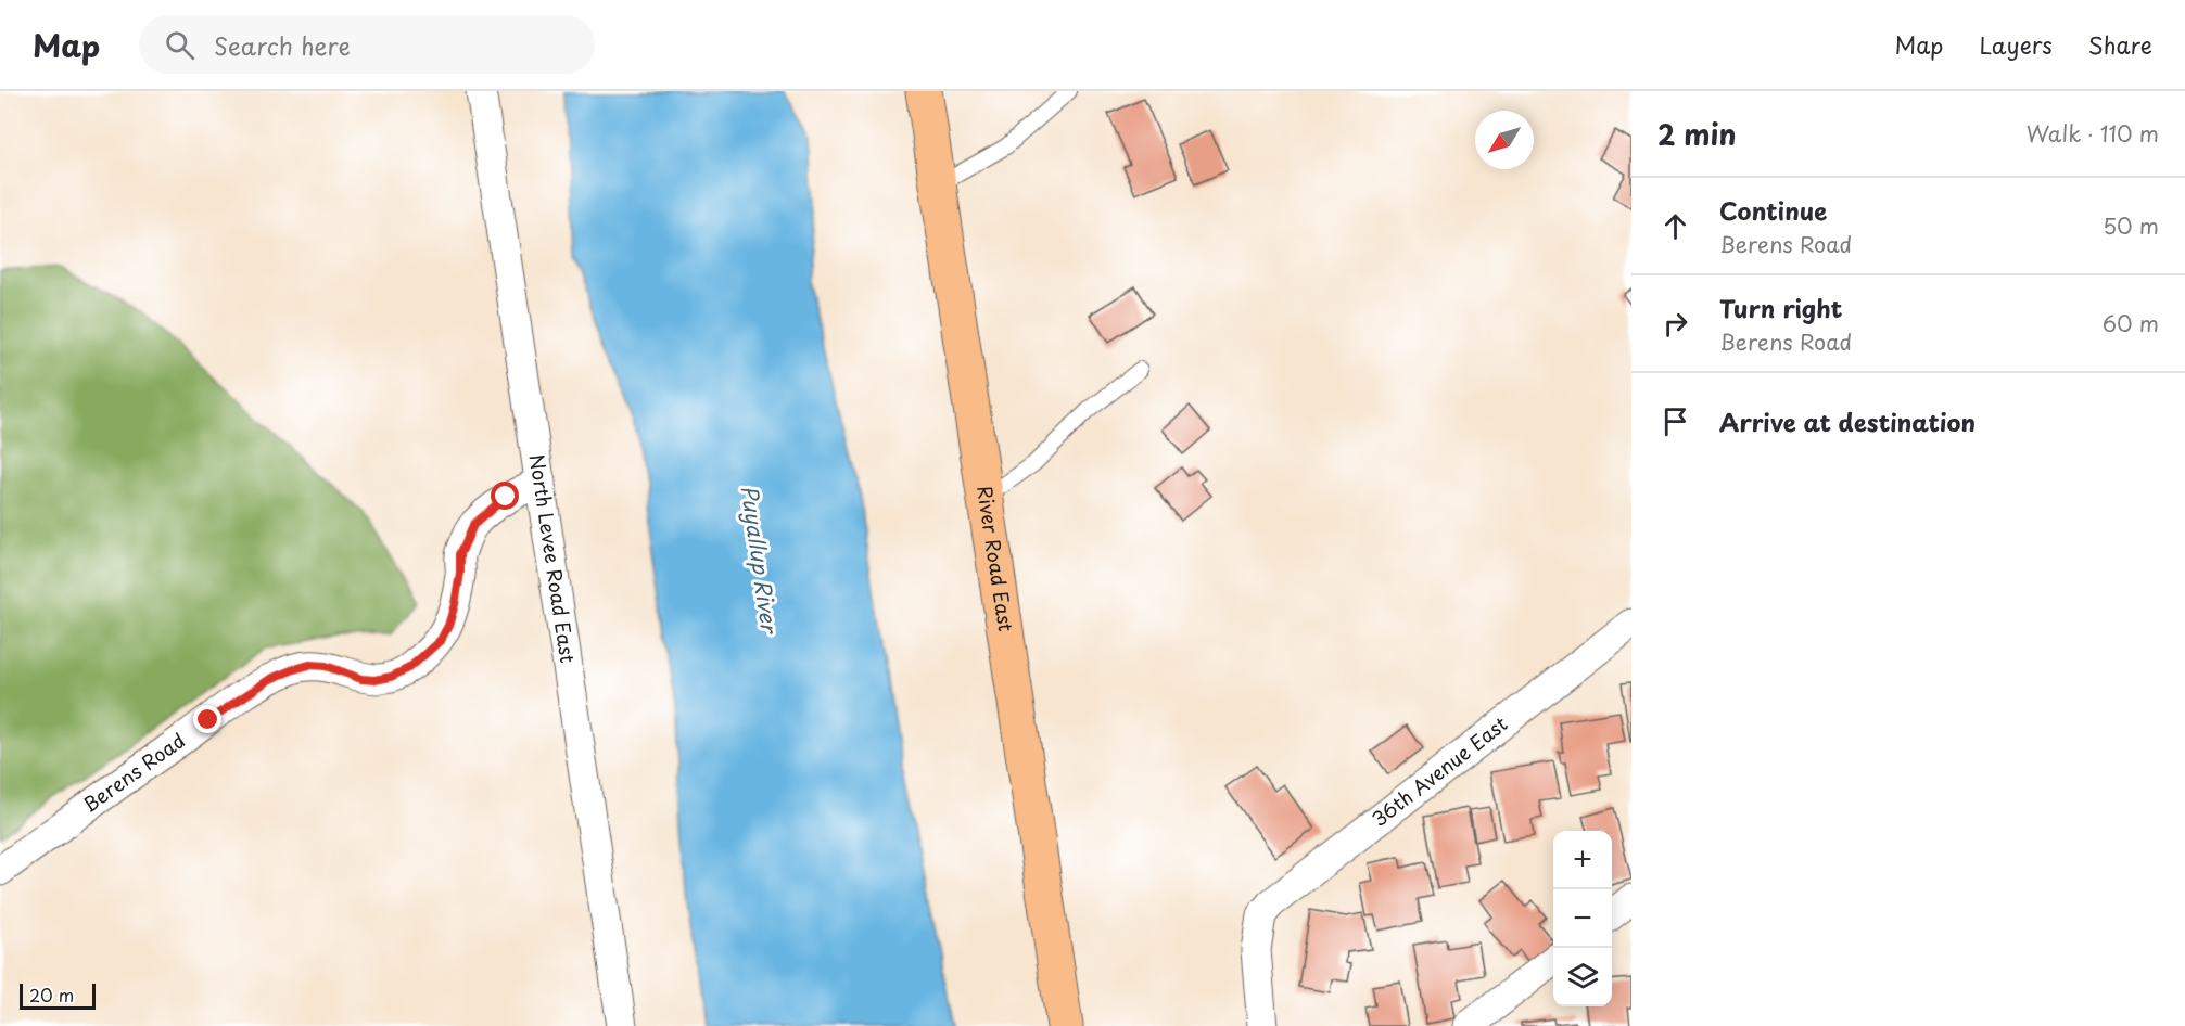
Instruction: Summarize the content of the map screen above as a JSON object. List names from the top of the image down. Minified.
{"streets":{"main road":["River Road East"],"street":["North Levee Road East","36th Avenue East","Berens Road"]},"crossings":[["North Levee Road East","Berens Road"]],"water":["Puyallup River"],"scale_bar":"20 m","north":"bottom left","page":{"header":"Map","search":"Search here","nav":["Map","Layers","Share"],"heading":["2 min","Walk · 110 m"],"list":[["Continue","Berens Road","50 m"],["Turn right","Berens Road","60 m"],"Arrive at destination"],"map_buttons":["+","−"],"scale":"20 m"}}
